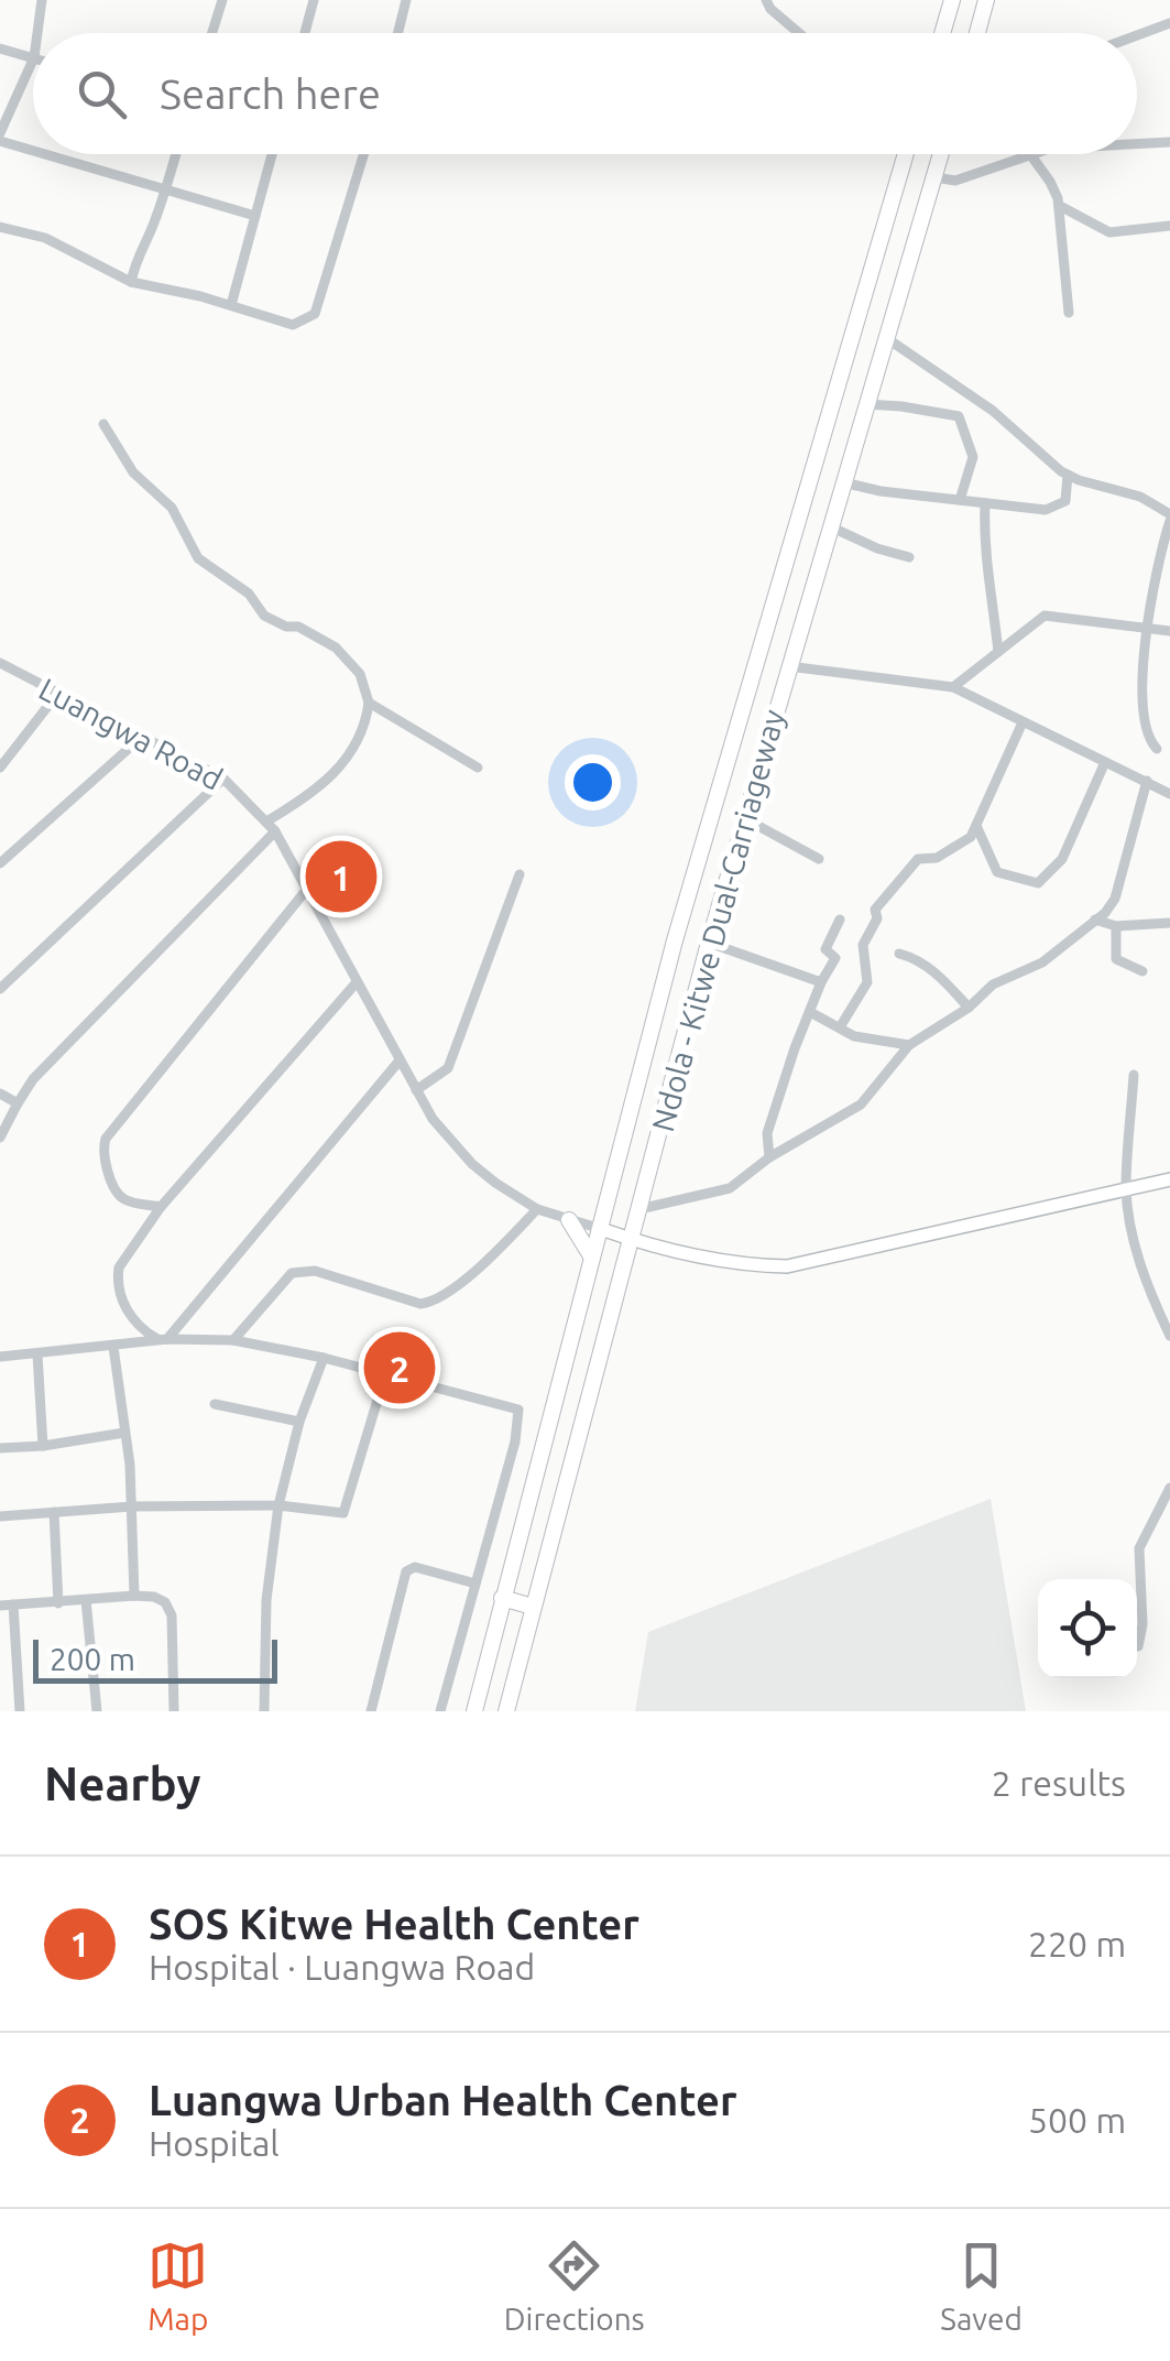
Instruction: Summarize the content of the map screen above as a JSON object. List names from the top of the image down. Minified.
{"streets":{"highway":["Ndola - Kitwe Dual-Carriageway"],"main road":["Luangwa Road"]},"crossings":[["Luangwa Road","Ndola - Kitwe Dual-Carriageway"]],"scale_bar":"200 m","page":{"search":"Search here","pins":["1","2"],"scale":"200 m","heading":["Nearby","2 results"],"list":[{"mark":"1","name":"SOS Kitwe Health Center","note":"Hospital · Luangwa Road","value":"220 m"},{"mark":"2","name":"Luangwa Urban Health Center","note":"Hospital","value":"500 m"}],"nav":["Map","Directions","Saved"]}}
